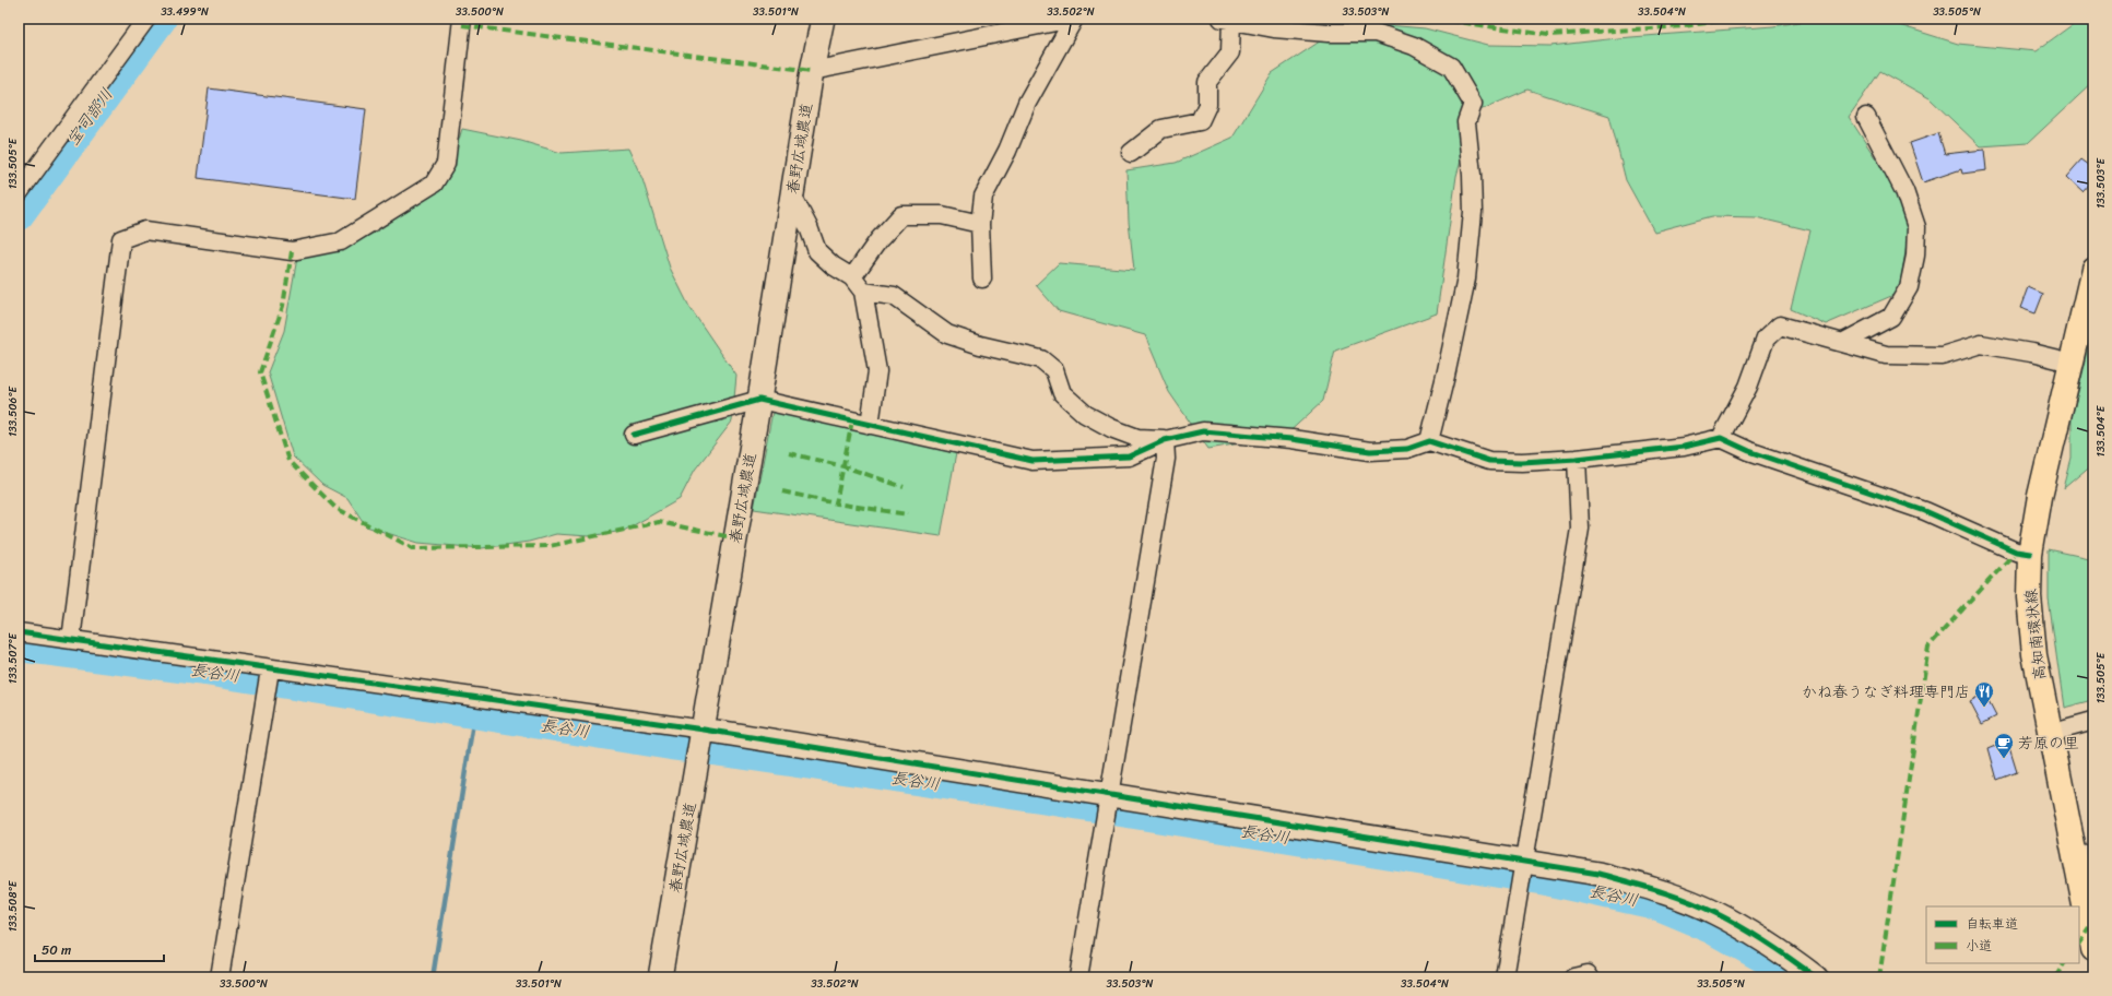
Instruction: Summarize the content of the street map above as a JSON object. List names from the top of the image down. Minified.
{"streets":{"main road":["高知南環状線"],"street":["春野広域農道"]},"water":["宝司部川","長谷川"],"places":{"restaurant":["かね春うなぎ料理専門店"],"cafe":["芳原の里"]},"legend":["自転車道","小道"],"scale_bar":"50 m","coordinates":["33.499°N","33.500°N","33.501°N","33.502°N","33.503°N","33.504°N","33.505°N","133.505°E","133.503°E","133.506°E","133.504°E","133.507°E","133.508°E"]}
